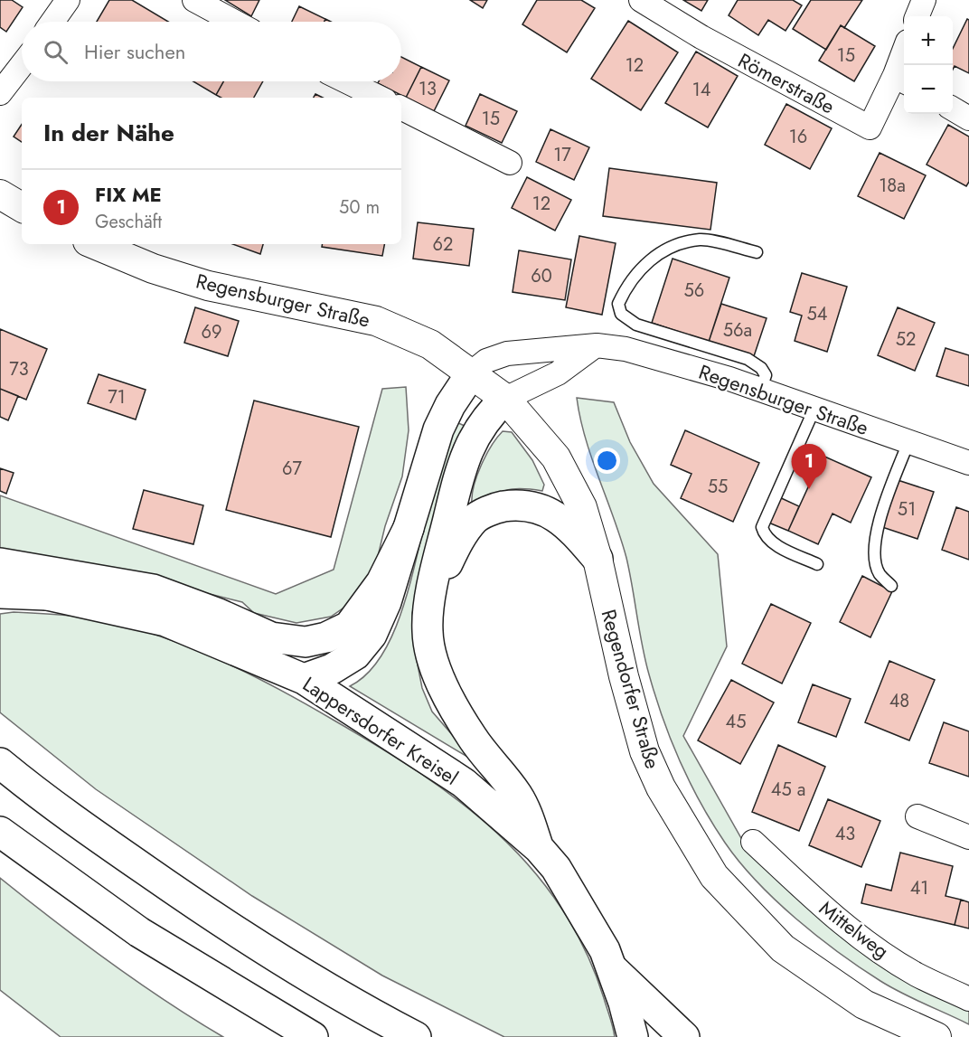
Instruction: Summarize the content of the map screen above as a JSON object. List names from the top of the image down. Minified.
{"streets":{"highway":["Lappersdorfer Kreisel"],"street":["Römerstraße","Regensburger Straße","Regendorfer Straße","Mittelweg"]},"crossings":[["Regensburger Straße","Regendorfer Straße"]],"house_numbers":["15","12","13","14","15","16","17","18a","12","62","60","56","54","56a","69","52","73","71","67","55","51","48","45","45 a","43","41"],"page":{"map_buttons":["+","−"],"search":"Hier suchen","heading":"In der Nähe","list":[{"mark":"1","name":"FIX ME","note":"Geschäft","value":"50 m"}],"pins":"1"}}
